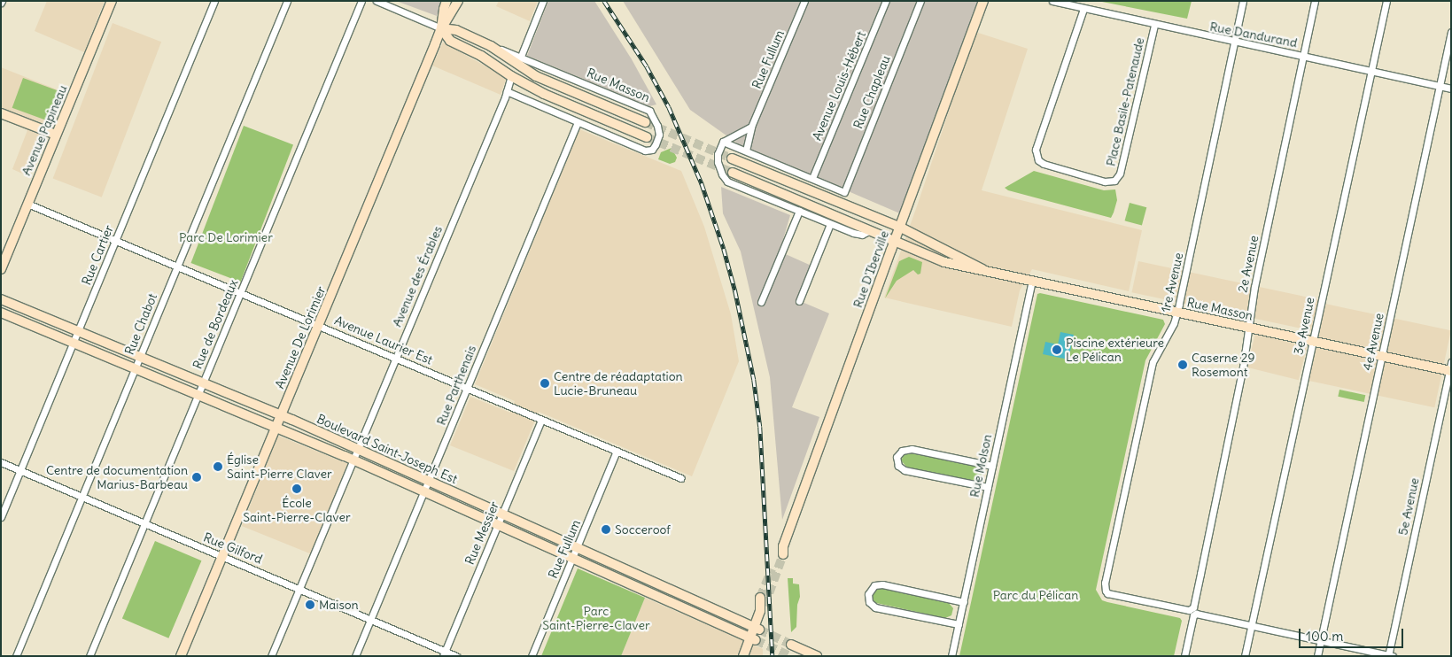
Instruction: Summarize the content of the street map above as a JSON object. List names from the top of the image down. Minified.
{"streets":{"main road":["Rue Masson","Avenue Papineau","Rue D'Iberville","Avenue De Lorimier","Boulevard Saint-Joseph Est"],"street":["Rue Dandurand","Rue Fullum","Avenue Louis-Hébert","Rue Chapleau","Place Basile-Patenaude","Rue Cartier","2e Avenue","Avenue des Érables","1re Avenue","Rue Chabot","Rue de Bordeaux","3e Avenue","Avenue Laurier Est","4e Avenue","Rue Parthenais","Rue Molson","5e Avenue","Rue Messier","Rue Gilford"]},"crossings":[["Rue Dandurand","Place Basile-Patenaude"],["Rue Dandurand","2e Avenue"],["Rue Dandurand","1re Avenue"],["Rue Dandurand","3e Avenue"],["Rue Dandurand","4e Avenue"],["Rue Fullum","Avenue Laurier Est"],["Rue Fullum","Boulevard Saint-Joseph Est"],["Rue Masson","2e Avenue"],["Rue Masson","Rue D'Iberville"],["Rue Masson","Avenue des Érables"],["Rue Masson","1re Avenue"],["Rue Masson","3e Avenue"],["Rue Masson","Avenue De Lorimier"],["Rue Masson","4e Avenue"],["Rue Masson","Rue Parthenais"],["Rue Masson","Rue Molson"],["Rue Masson","5e Avenue"],["Avenue Louis-Hébert","Rue Chapleau"],["Avenue Papineau","Avenue Laurier Est"],["Rue Cartier","Avenue Laurier Est"],["Rue Cartier","Boulevard Saint-Joseph Est"],["Rue Cartier","Rue Gilford"],["2e Avenue","1re Avenue"],["Avenue des Érables","Avenue Laurier Est"],["Avenue des Érables","Boulevard Saint-Joseph Est"],["Avenue des Érables","Rue Gilford"],["Rue Chabot","Avenue Laurier Est"],["Rue Chabot","Boulevard Saint-Joseph Est"],["Rue Chabot","Rue Gilford"],["Rue de Bordeaux","Avenue Laurier Est"],["Rue de Bordeaux","Boulevard Saint-Joseph Est"],["Rue de Bordeaux","Rue Gilford"],["Avenue De Lorimier","Avenue Laurier Est"],["Avenue De Lorimier","Boulevard Saint-Joseph Est"],["Avenue De Lorimier","Rue Gilford"],["Avenue Laurier Est","Rue Parthenais"],["Avenue Laurier Est","Rue Messier"],["Rue Parthenais","Boulevard Saint-Joseph Est"],["Rue Parthenais","Rue Gilford"],["Boulevard Saint-Joseph Est","Rue Messier"],["Rue Messier","Rue Gilford"]],"parks":["Parc De Lorimier","Parc du Pélican","Parc Saint-Pierre-Claver"],"places":["Piscine extérieure Le Pélican","Caserne 29 Rosemont","Centre de réadaptation Lucie-Bruneau","Église Saint-Pierre Claver","Centre de documentation Marius-Barbeau","École Saint-Pierre-Claver","Socceroof","Maison"],"scale_bar":"100 m"}
